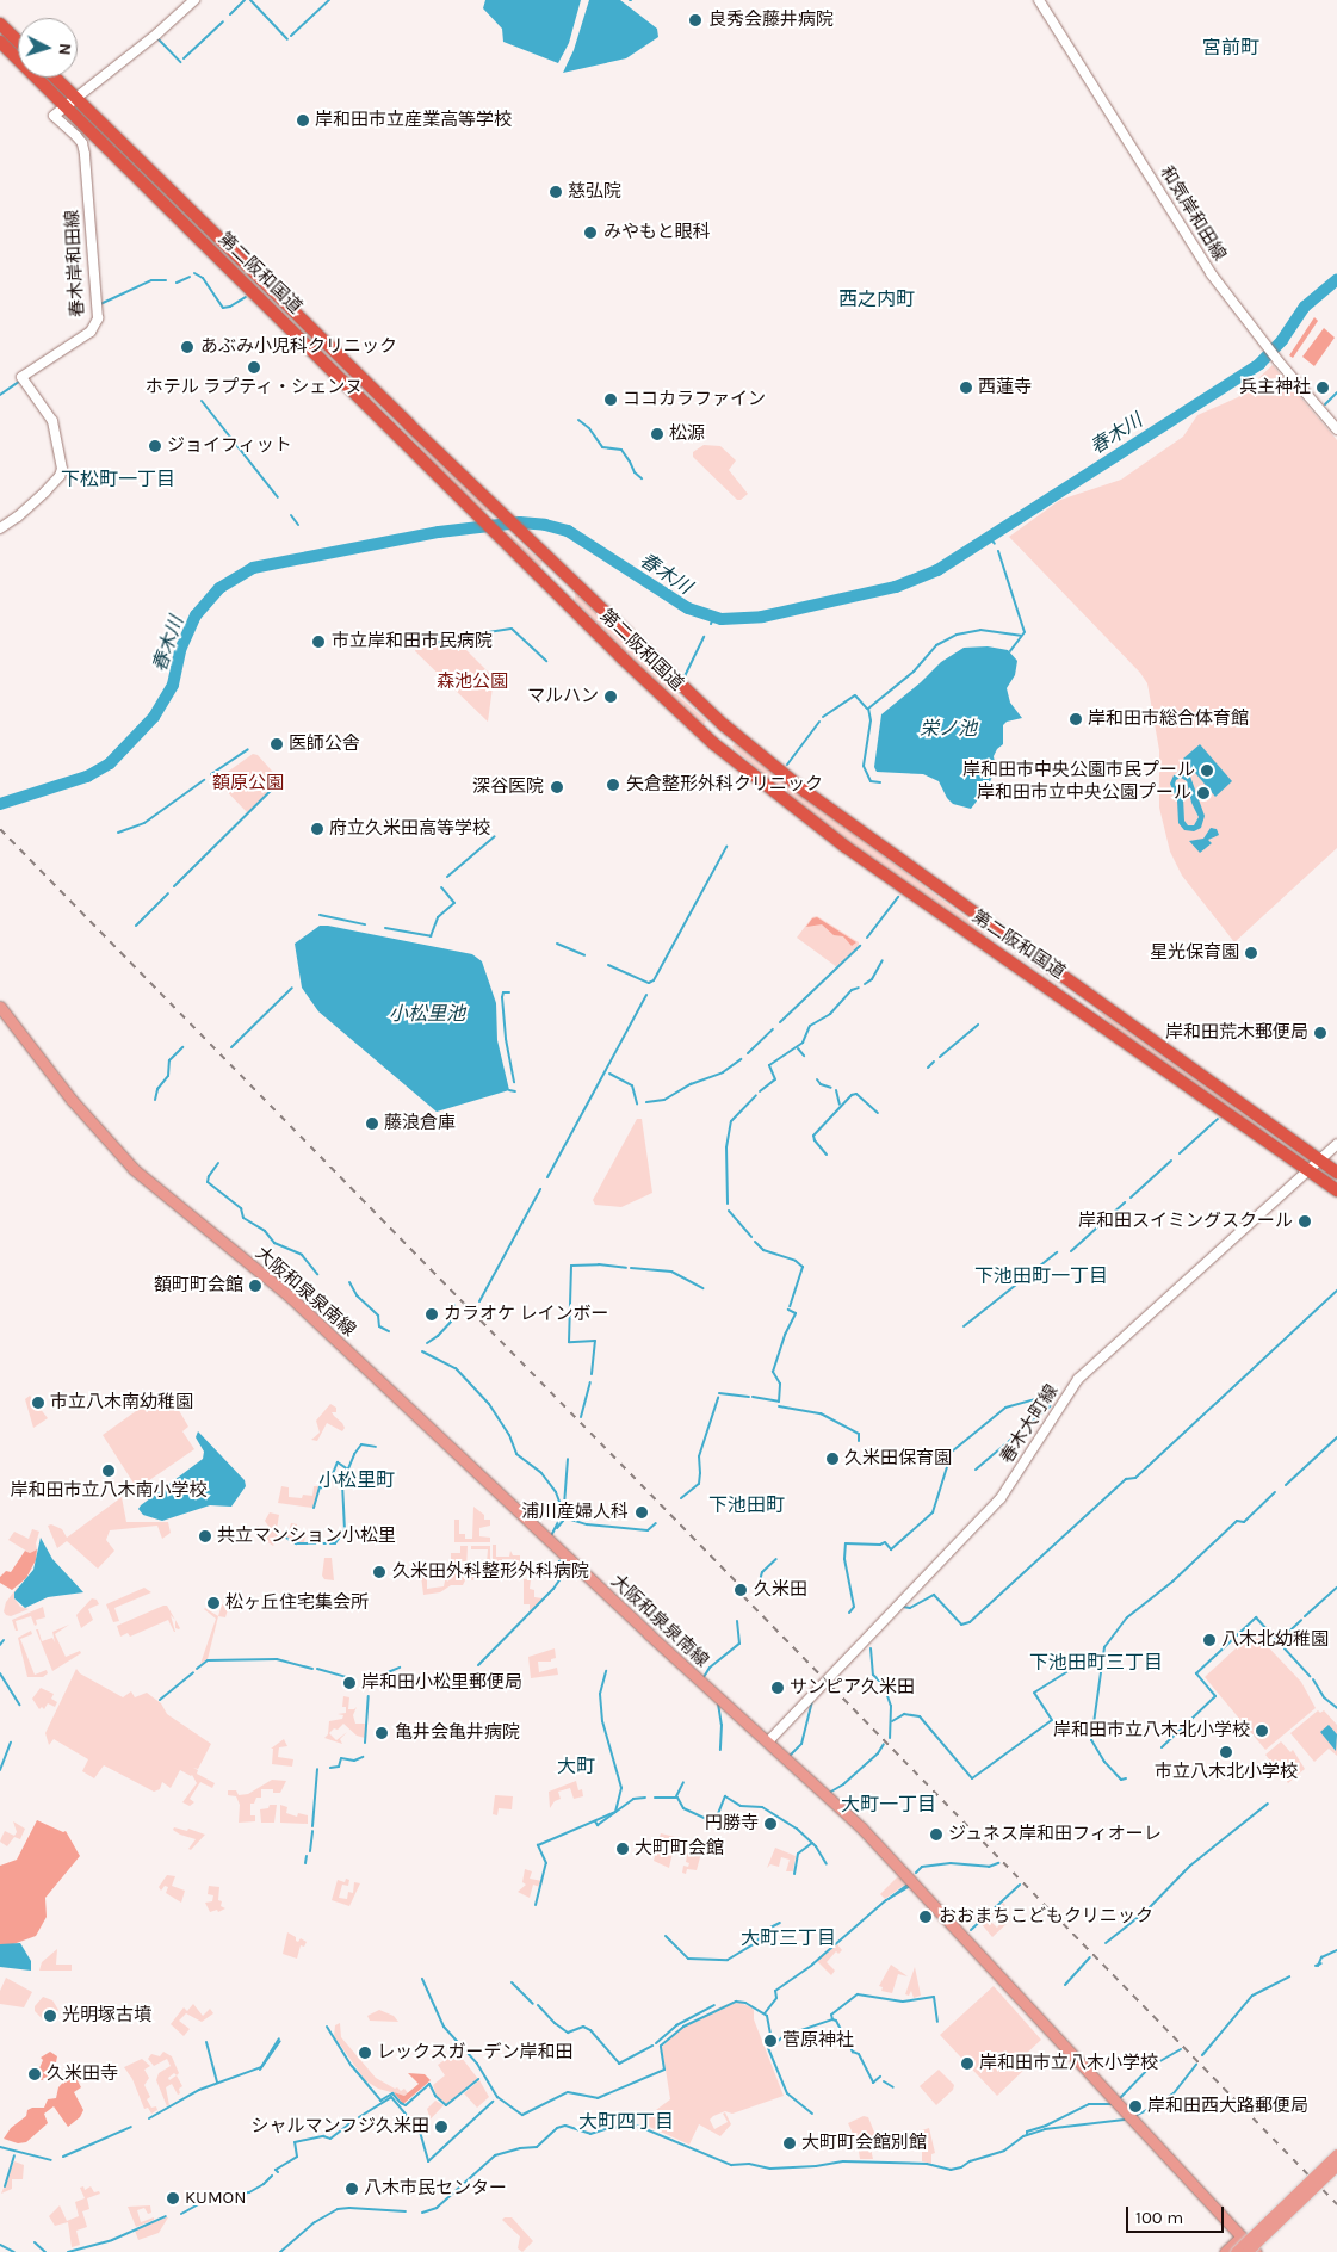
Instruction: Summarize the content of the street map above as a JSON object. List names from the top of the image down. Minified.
{"streets":{"highway":["第二阪和国道"],"main road":["和気岸和田線","春木岸和田線","大阪和泉泉南線","春木大町線"]},"crossings":[["春木岸和田線","第二阪和国道"],["第二阪和国道","春木大町線"],["大阪和泉泉南線","春木大町線"]],"districts":["宮前町","西之内町","下松町一丁目","下池田町一丁目","小松里町","下池田町","下池田町三丁目","大町","大町一丁目","大町三丁目","大町四丁目"],"water":["春木川","栄ノ池","小松里池"],"parks":["森池公園","額原公園"],"places":["良秀会藤井病院","岸和田市立産業高等学校","慈弘院","みやもと眼科","あぶみ小児科クリニック","ホテル ラプティ・シェンヌ","西蓮寺","兵主神社","ココカラファイン","松源","ジョイフィット","市立岸和田市民病院","マルハン","岸和田市総合体育館","医師公舎","岸和田市中央公園市民プール","矢倉整形外科クリニック","深谷医院","岸和田市立中央公園プール","府立久米田高等学校","星光保育園","岸和田荒木郵便局","藤浪倉庫","岸和田スイミングスクール","額町町会館","カラオケ レインボー","市立八木南幼稚園","久米田保育園","岸和田市立八木南小学校","浦川産婦人科","共立マンション小松里","久米田外科整形外科病院","久米田","松ヶ丘住宅集会所","八木北幼稚園","岸和田小松里郵便局","サンピア久米田","岸和田市立八木北小学校","亀井会亀井病院","市立八木北小学校","円勝寺","ジュネス岸和田フィオーレ","大町町会館","おおまちこどもクリニック","光明塚古墳","菅原神社","レックスガーデン岸和田","岸和田市立八木小学校","久米田寺","岸和田西大路郵便局","シャルマンフジ久米田","大町町会館別館","八木市民センター","KUMON"],"scale_bar":"100 m","north":"right"}
